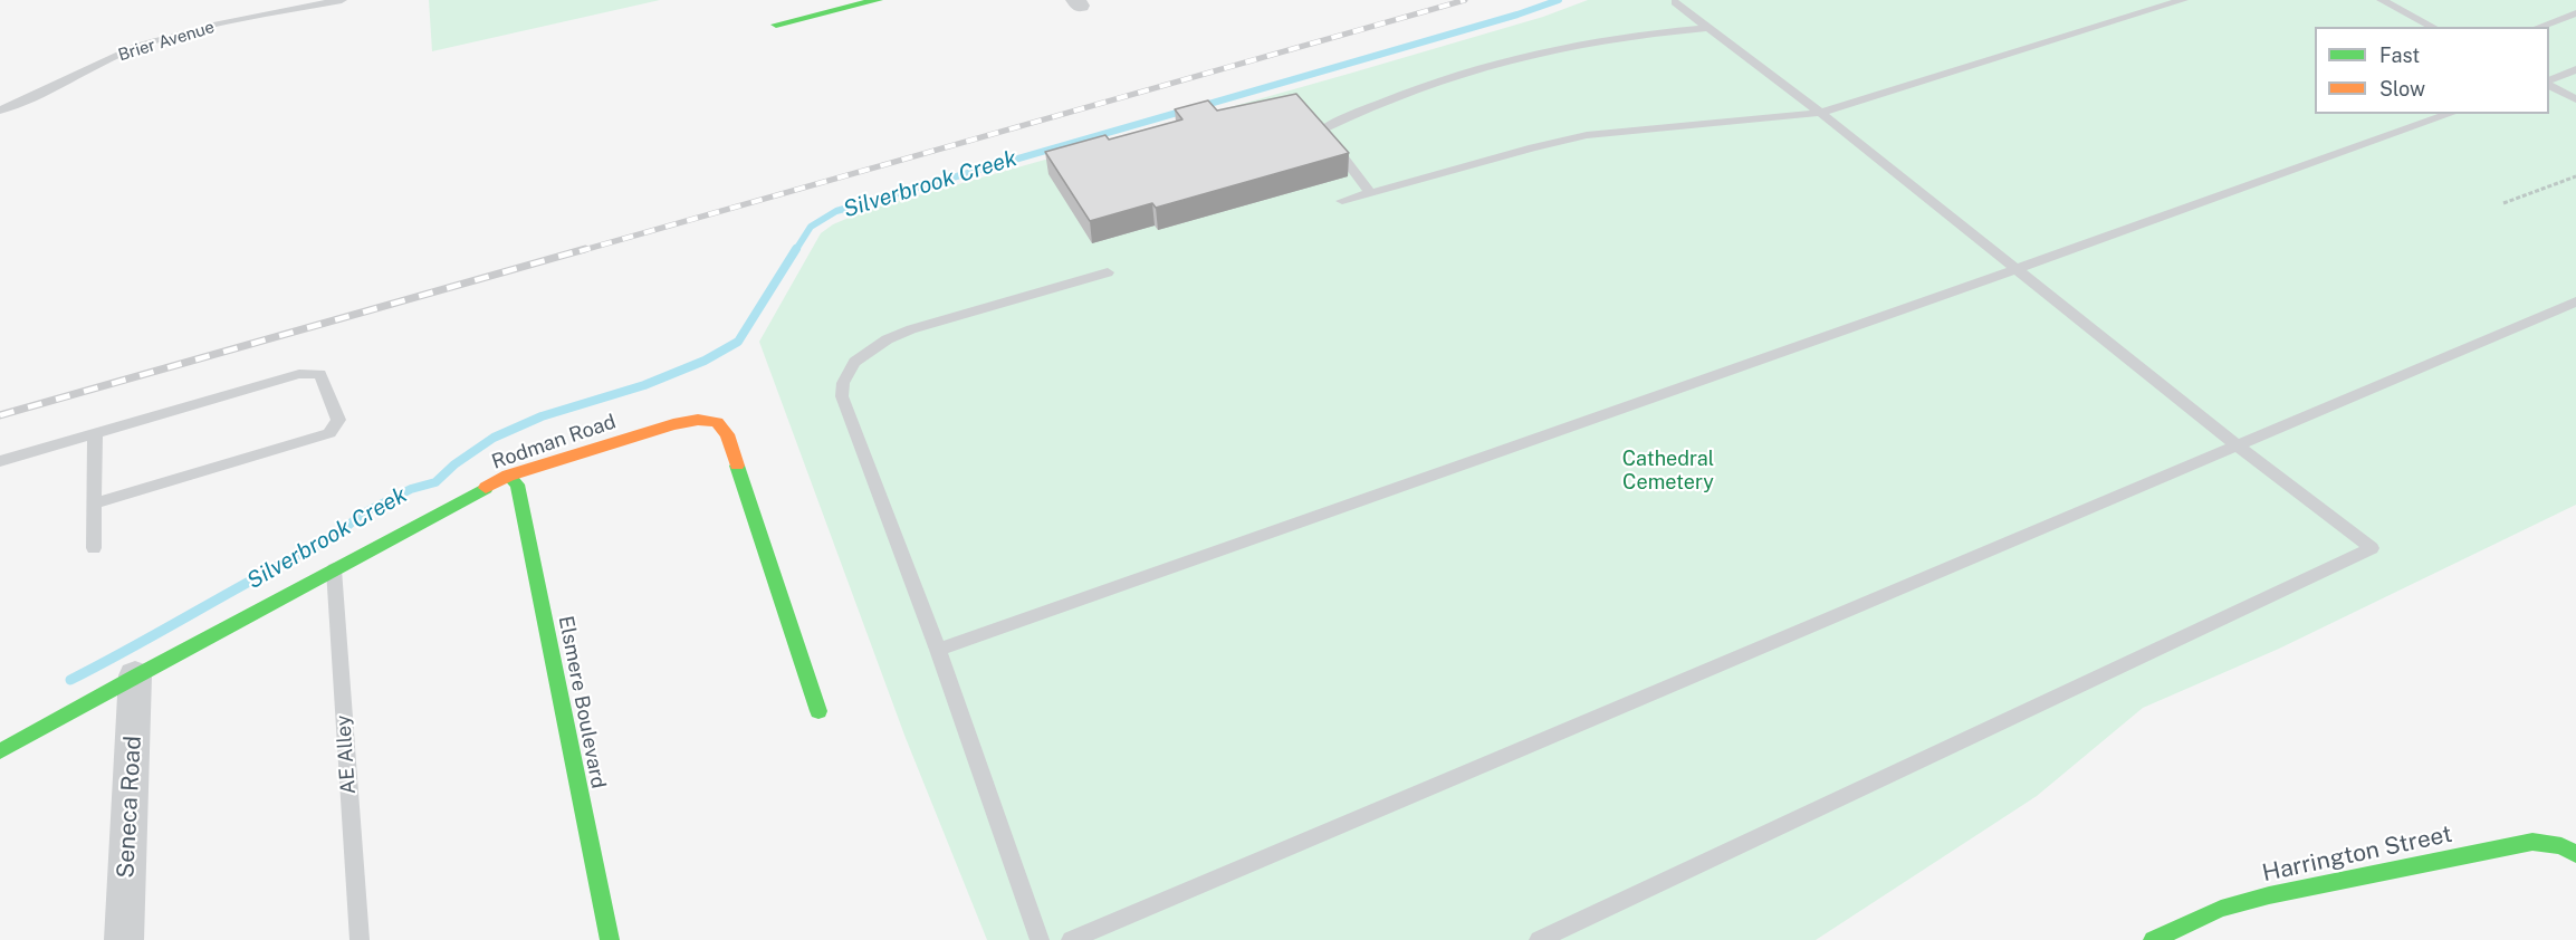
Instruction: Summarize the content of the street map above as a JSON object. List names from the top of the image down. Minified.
{"streets":{"street":["Rodman Road","Elsmere Boulevard","Seneca Road","Harrington Street"],"lane":["Brier Avenue","AE Alley"]},"crossings":[["Rodman Road","Elsmere Boulevard"],["Rodman Road","AE Alley"],["Rodman Road","Seneca Road"]],"water":["Silverbrook Creek"],"parks":["Cathedral Cemetery"],"legend":["Fast","Slow"]}
